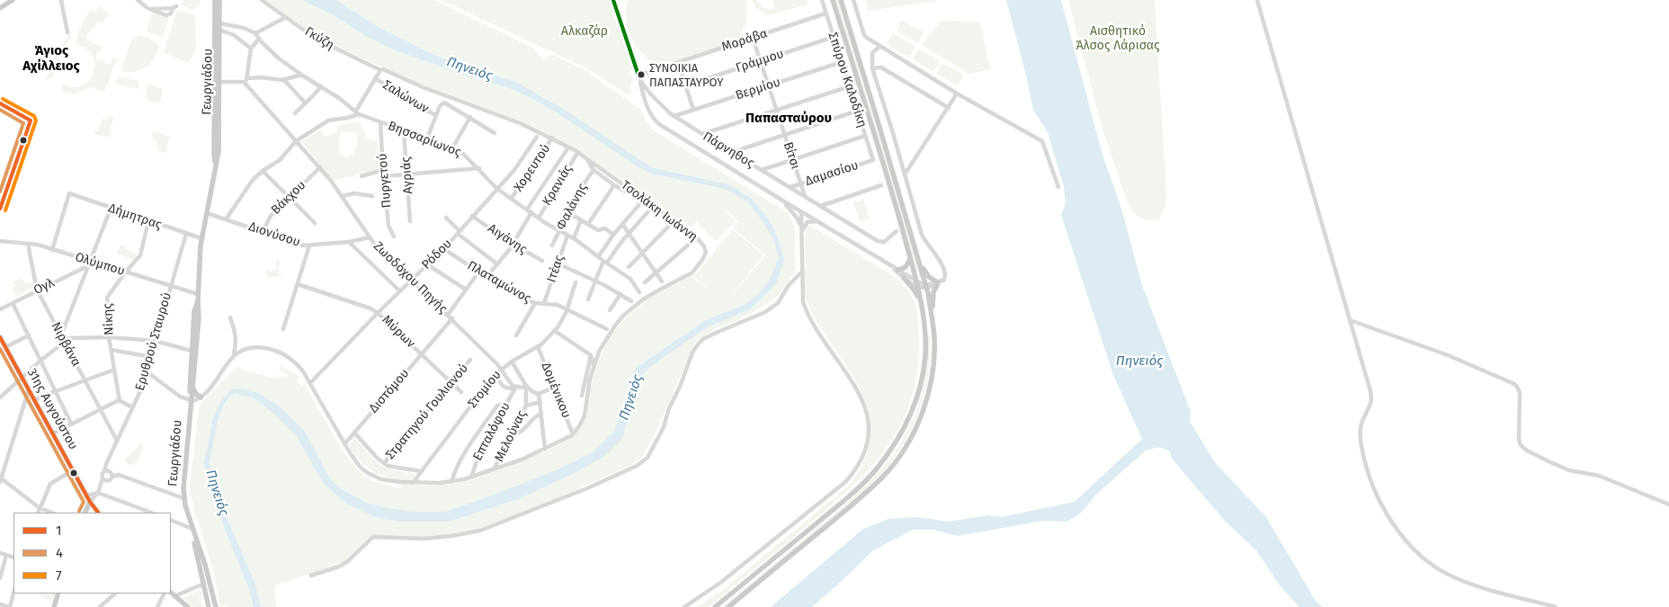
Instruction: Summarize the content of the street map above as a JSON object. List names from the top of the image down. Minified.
{"streets":{"main road":["Γεωργιάδου","31ης Αυγούστου"],"street":["Γκύζη","Μοράβα","Γράμμου","Σπύρου Καλοδίκη","Βερμίου","Σαλώνων","Βησσαρίωνος","Πάρνηθος","Βίτσι","Χορευτού","Δαμασίου","Αγριάς","Πυργετού","Κρανιάς","Βάκχου","Φαλάνης","Τσολάκη Ιωάννη","Δήμητρας","Διονύσου","Αιγάνης","Ρόδου","Ολύμπου","Ιτέας","Ζωοδόχου Πηγής","Πλαταμώνος","Ογλ","Νίκης","Μύρων","Ερυθρού Σταυρού","Νιρβάνα","Στομίου","Δομένικου","Διστόμου","Στρατηγού Γουλιανού","Επταλόφου","Μελούνας"]},"crossings":[["Γκύζη","Τσολάκη Ιωάννη"],["Μοράβα","Σπύρου Καλοδίκη"],["Μοράβα","Πάρνηθος"],["Μοράβα","Βίτσι"],["Γράμμου","Σπύρου Καλοδίκη"],["Γράμμου","Βίτσι"],["Σπύρου Καλοδίκη","Βερμίου"],["Σπύρου Καλοδίκη","Δαμασίου"],["Γεωργιάδου","Δήμητρας"],["Γεωργιάδου","Διονύσου"],["Γεωργιάδου","Ολύμπου"],["Βερμίου","Πάρνηθος"],["Βερμίου","Βίτσι"],["Βησσαρίωνος","Χορευτού"],["Βησσαρίωνος","Αγριάς"],["Βησσαρίωνος","Πυργετού"],["Βησσαρίωνος","Κρανιάς"],["Βησσαρίωνος","Φαλάνης"],["Βησσαρίωνος","Ρόδου"],["Βησσαρίωνος","Ιτέας"],["Πάρνηθος","Βίτσι"],["Πάρνηθος","Δαμασίου"],["Βίτσι","Δαμασίου"],["Χορευτού","Τσολάκη Ιωάννη"],["Κρανιάς","Τσολάκη Ιωάννη"],["Βάκχου","Διονύσου"],["Βάκχου","Ζωοδόχου Πηγής"],["Τσολάκη Ιωάννη","Δομένικου"],["Δήμητρας","Ολύμπου"],["Δήμητρας","Νίκης"],["Δήμητρας","Ερυθρού Σταυρού"],["Διονύσου","Ζωοδόχου Πηγής"],["Αιγάνης","Ρόδου"],["Ρόδου","Ζωοδόχου Πηγής"],["Ρόδου","Πλαταμώνος"],["Ρόδου","Μύρων"],["Ολύμπου","Ογλ"],["Ολύμπου","Νίκης"],["Ολύμπου","Ερυθρού Σταυρού"],["Ολύμπου","Νιρβάνα"],["Ιτέας","Πλαταμώνος"],["Ζωοδόχου Πηγής","Στομίου"],["Ζωοδόχου Πηγής","Διστόμου"],["Ζωοδόχου Πηγής","Επταλόφου"],["Πλαταμώνος","Στομίου"],["Ογλ","Νιρβάνα"],["Μύρων","Διστόμου"],["Μύρων","Στρατηγού Γουλιανού"],["Ερυθρού Σταυρού","Νιρβάνα"],["Στομίου","Δομένικου"]],"districts":["Άγιος Αχίλλειος","Παπασταύρου"],"water":["Πηνειός"],"parks":["Αλκαζάρ","Αισθητικό Άλσος Λάρισας"],"places":["ΣΥΝΟΙΚΙΑ ΠΑΠΑΣΤΑΥΡΟΥ"],"lines":["transit line 7","transit line 1","transit line 4"],"legend":["1","4","7"]}
